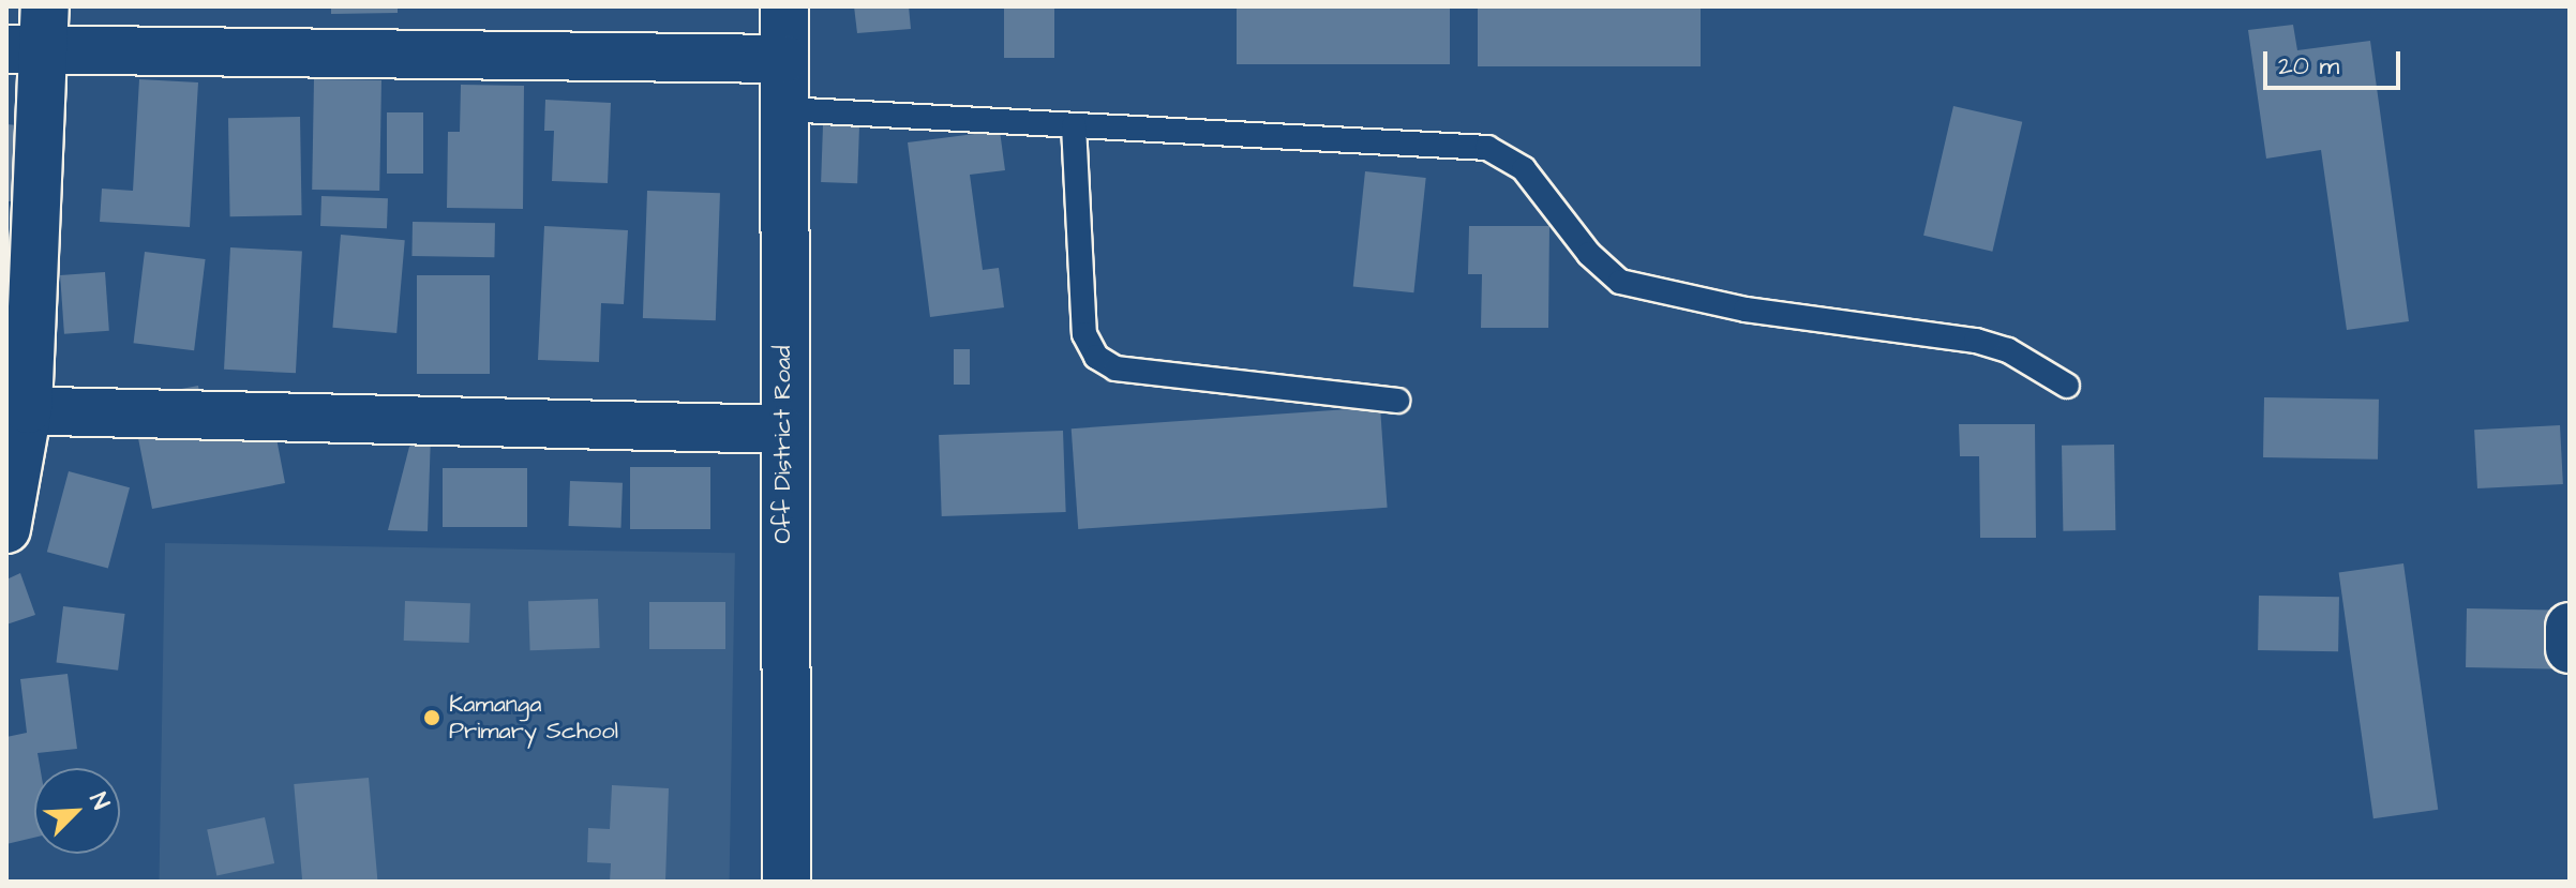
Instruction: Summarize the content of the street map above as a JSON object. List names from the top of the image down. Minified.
{"streets":{"street":["Off District Road"]},"places":["Kamanga Primary School"],"scale_bar":"20 m","north":"top right"}
